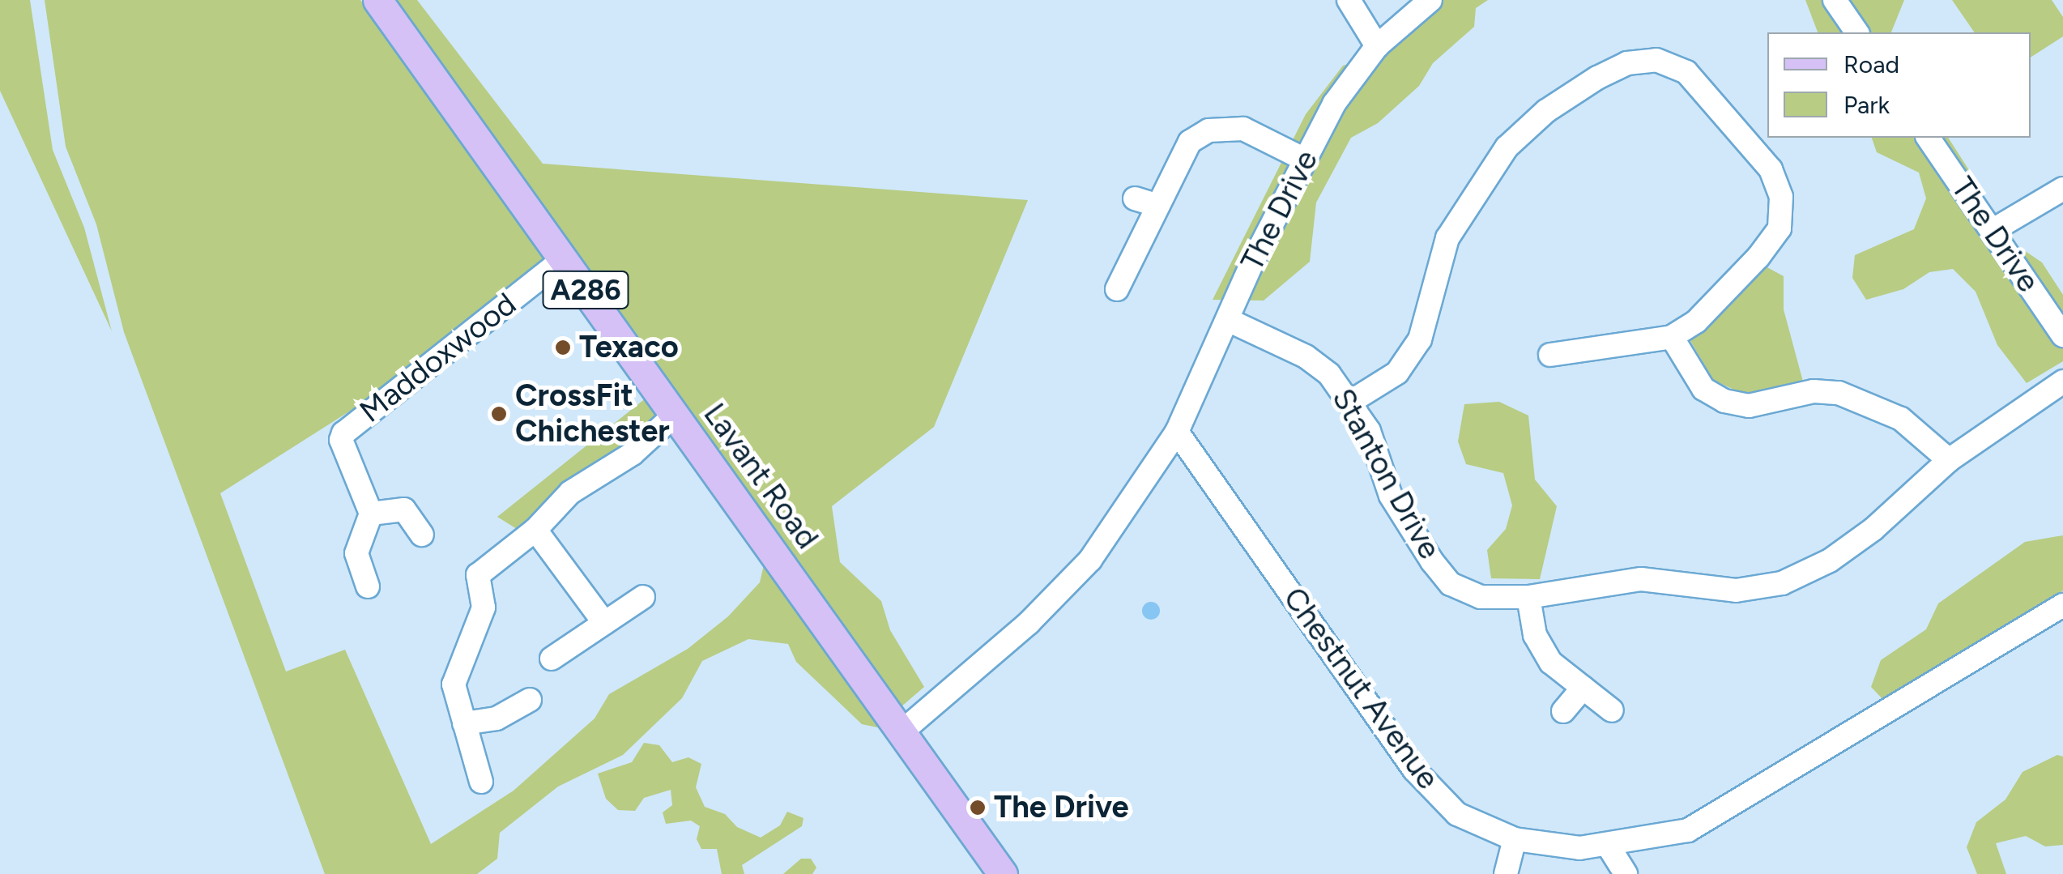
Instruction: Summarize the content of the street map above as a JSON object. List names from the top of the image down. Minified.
{"streets":{"main road":["A286","Lavant Road"],"street":["The Drive","Maddoxwood","Stanton Drive","Chestnut Avenue"]},"crossings":[["The Drive","Stanton Drive"],["The Drive","Lavant Road"],["The Drive","Chestnut Avenue"],["Maddoxwood","Lavant Road"]],"places":["Texaco","CrossFit Chichester","The Drive"],"legend":["Road","Park"]}
